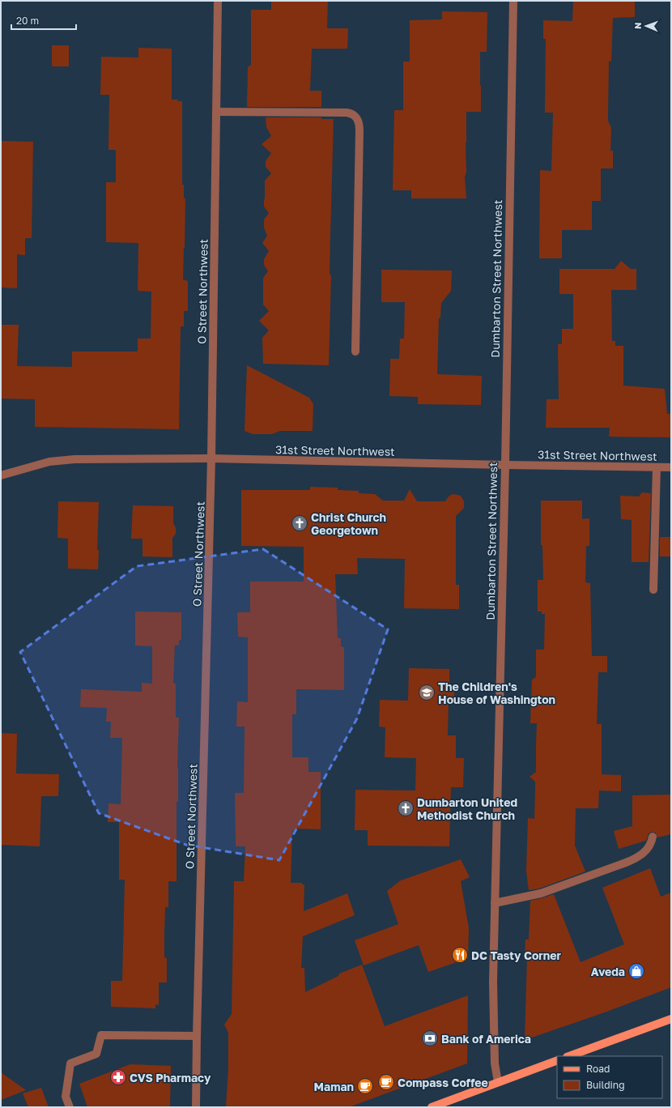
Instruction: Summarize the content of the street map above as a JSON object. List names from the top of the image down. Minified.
{"streets":{"street":["Dumbarton Street Northwest","O Street Northwest","31st Street Northwest"]},"crossings":[["Dumbarton Street Northwest","31st Street Northwest"],["O Street Northwest","31st Street Northwest"]],"places":{"church":["Christ Church Georgetown","Dumbarton United Methodist Church"],"school or university":["The Children's House of Washington"],"restaurant":["DC Tasty Corner"],"shop":["Aveda"],"bank":["Bank of America"],"pharmacy":["CVS Pharmacy"],"cafe":["Compass Coffee","Maman"]},"legend":["Road","Building"],"scale_bar":"20 m","north":"left"}
